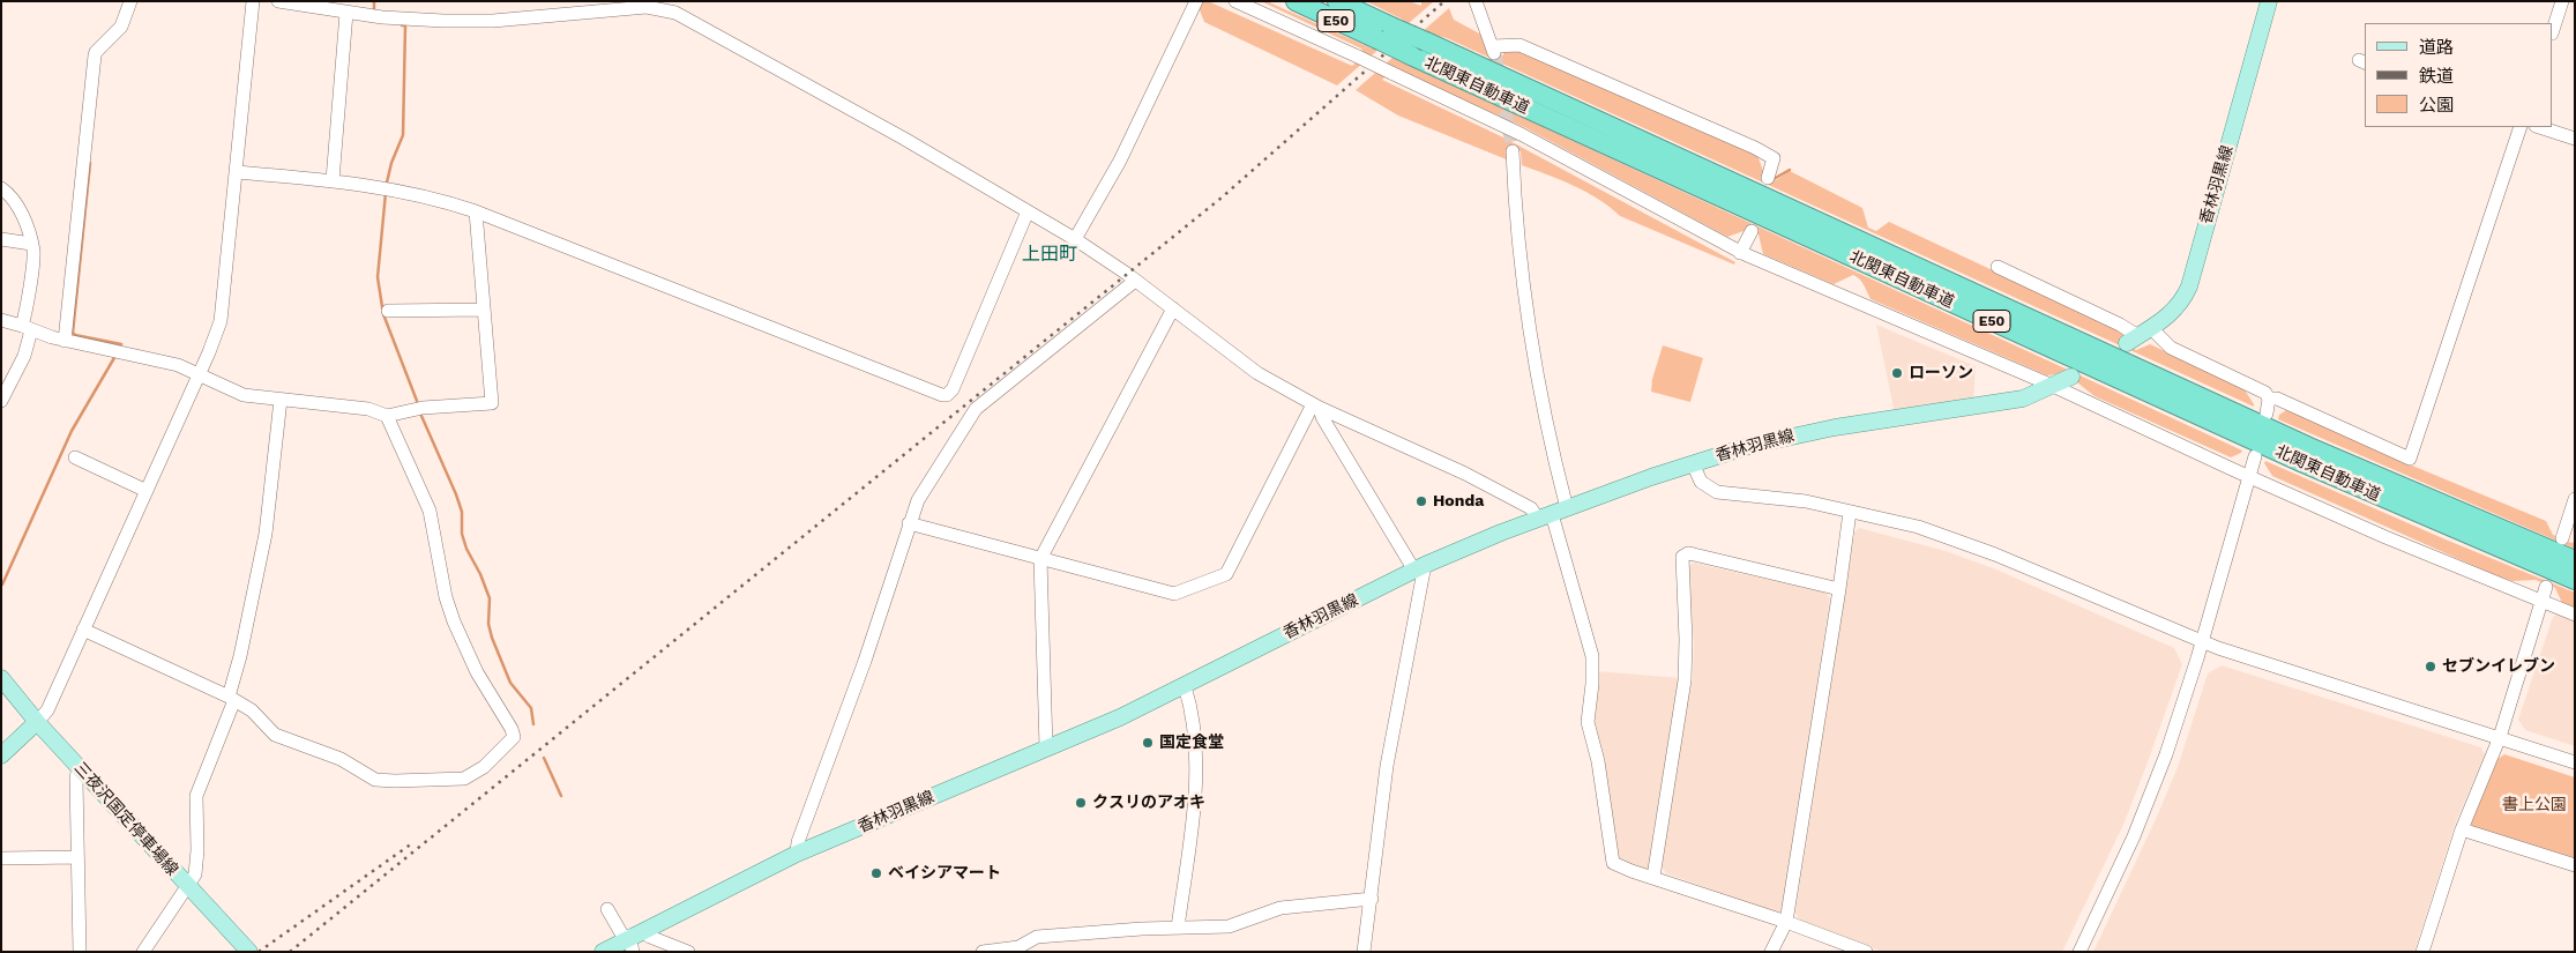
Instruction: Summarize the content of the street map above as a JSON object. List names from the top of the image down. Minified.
{"streets":{"highway":["E50","北関東自動車道"],"main road":["香林羽黒線","三夜沢国定停車場線"]},"districts":["上田町"],"parks":["書上公園"],"places":["ローソン","Honda","セブンイレブン","国定食堂","クスリのアオキ","ベイシアマート"],"legend":["道路","鉄道","公園"]}
